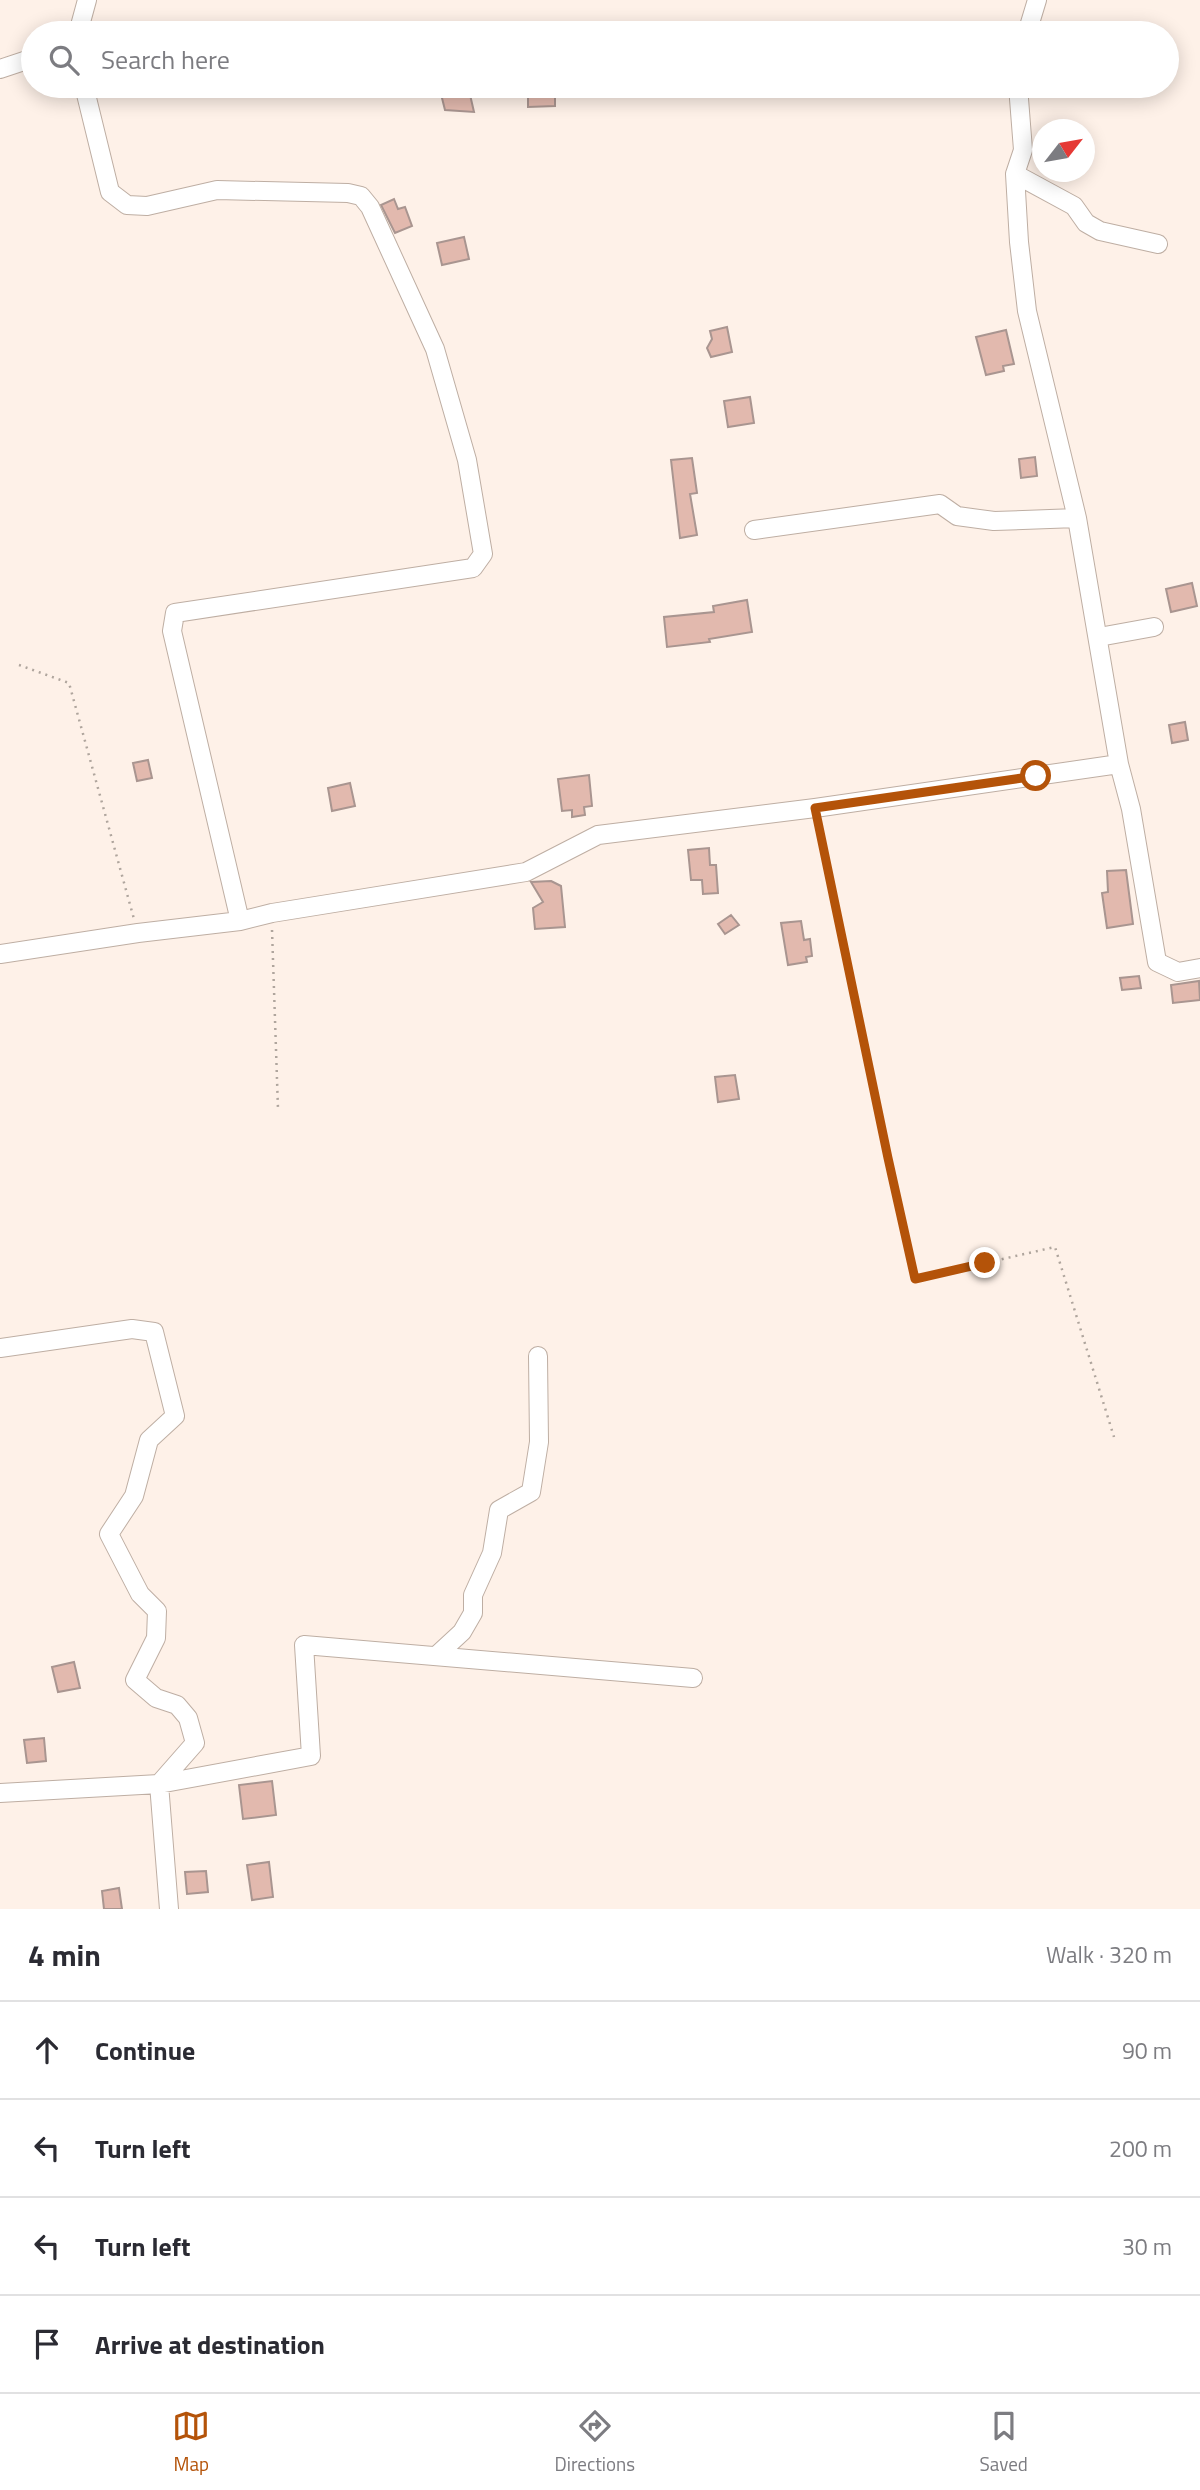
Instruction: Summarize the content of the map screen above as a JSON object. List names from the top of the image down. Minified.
{"north":"top right","page":{"search":"Search here","heading":["4 min","Walk · 320 m"],"list":[["Continue","90 m"],["Turn left","200 m"],["Turn left","30 m"],"Arrive at destination"],"nav":["Map","Directions","Saved"]}}
